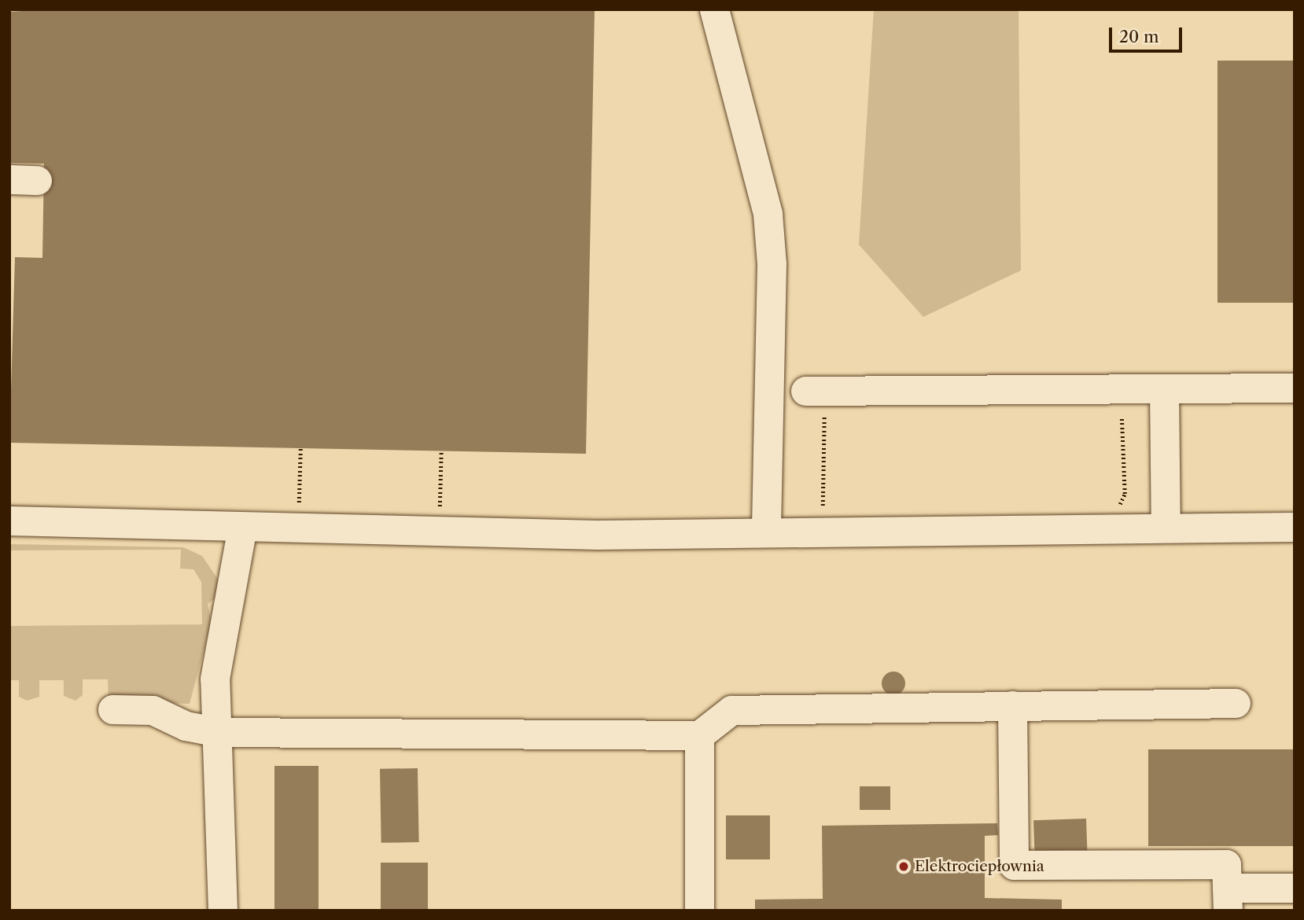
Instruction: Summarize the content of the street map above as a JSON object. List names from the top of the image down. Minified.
{"places":["Elektrociepłownia"],"scale_bar":"20 m"}
